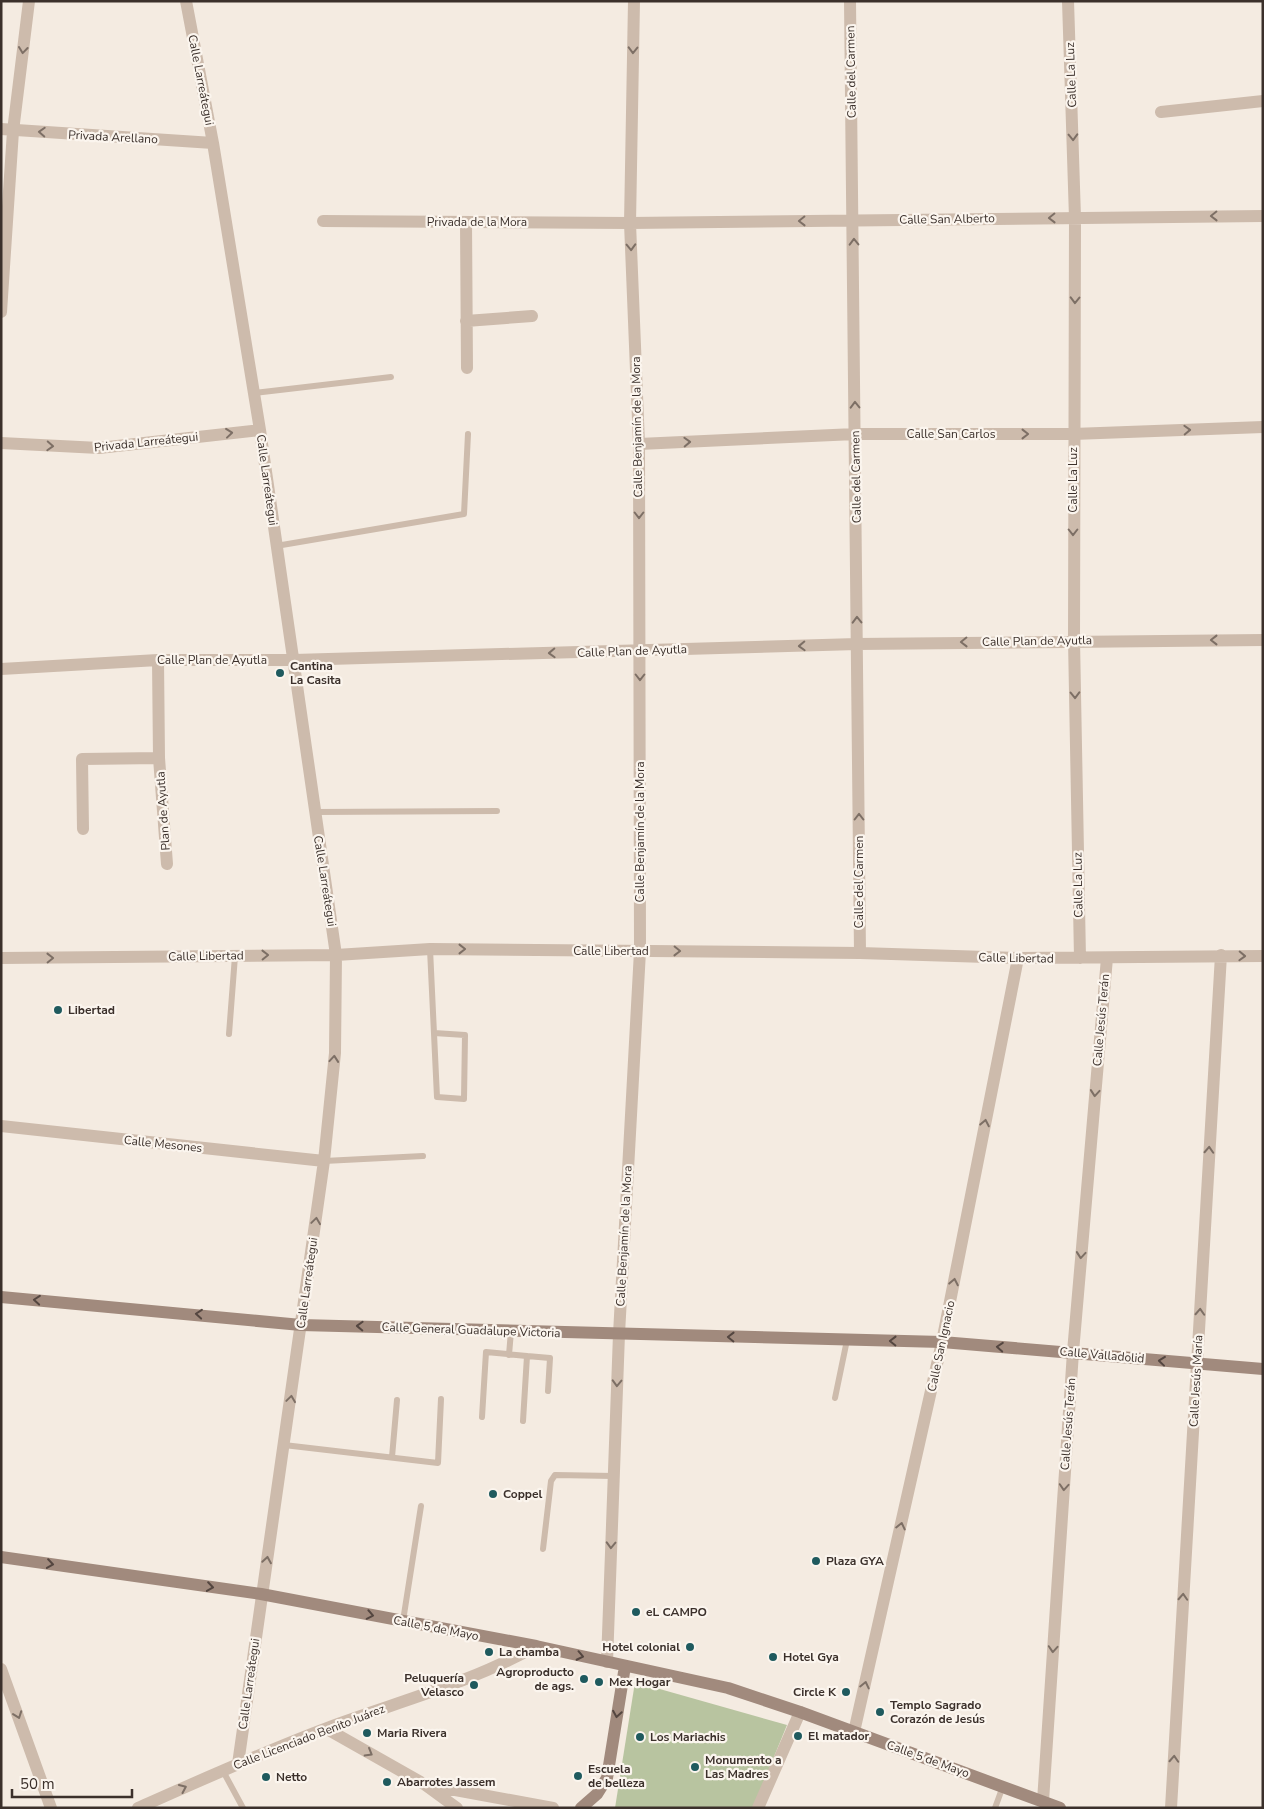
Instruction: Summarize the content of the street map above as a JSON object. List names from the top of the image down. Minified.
{"streets":{"street":["Calle del Carmen","Calle La Luz","Calle Larreátegui","Privada Arellano","Calle San Alberto","Privada de la Mora","Calle Benjamín de la Mora","Calle San Carlos","Privada Larreátegui","Calle Plan de Ayutla","Plan de Ayutla","Calle Libertad","Calle Jesús Terán","Calle Mesones","Calle General Guadalupe Victoria","Calle San Ignacio","Calle Valladolid","Calle Jesús María","Calle 5 de Mayo","Calle Licenciado Benito Juárez"]},"crossings":[["Calle del Carmen","Calle San Alberto"],["Calle del Carmen","Calle San Carlos"],["Calle del Carmen","Calle Plan de Ayutla"],["Calle del Carmen","Calle Libertad"],["Calle La Luz","Calle San Alberto"],["Calle La Luz","Calle San Carlos"],["Calle La Luz","Calle Plan de Ayutla"],["Calle La Luz","Calle Libertad"],["Calle Larreátegui","Privada Arellano"],["Calle Larreátegui","Privada Larreátegui"],["Calle Larreátegui","Calle Plan de Ayutla"],["Calle Larreátegui","Calle Libertad"],["Calle Larreátegui","Calle Mesones"],["Calle Larreátegui","Calle General Guadalupe Victoria"],["Calle Larreátegui","Calle 5 de Mayo"],["Calle Larreátegui","Calle Licenciado Benito Juárez"],["Calle San Alberto","Privada de la Mora"],["Calle San Alberto","Calle Benjamín de la Mora"],["Privada de la Mora","Calle Benjamín de la Mora"],["Calle Benjamín de la Mora","Calle San Carlos"],["Calle Benjamín de la Mora","Calle Plan de Ayutla"],["Calle Benjamín de la Mora","Calle Libertad"],["Calle Benjamín de la Mora","Calle General Guadalupe Victoria"],["Calle Benjamín de la Mora","Calle 5 de Mayo"],["Calle Plan de Ayutla","Plan de Ayutla"],["Calle Libertad","Calle Jesús Terán"],["Calle Libertad","Calle San Ignacio"],["Calle Libertad","Calle Jesús María"],["Calle Jesús Terán","Calle Valladolid"],["Calle Jesús Terán","Calle 5 de Mayo"],["Calle General Guadalupe Victoria","Calle San Ignacio"],["Calle General Guadalupe Victoria","Calle Valladolid"],["Calle San Ignacio","Calle Valladolid"],["Calle San Ignacio","Calle 5 de Mayo"],["Calle Valladolid","Calle Jesús María"],["Calle 5 de Mayo","Calle Licenciado Benito Juárez"]],"one_way":["Calle del Carmen","Calle La Luz","Calle Larreátegui","Privada Arellano","Calle San Alberto","Calle Benjamín de la Mora","Calle San Carlos","Privada Larreátegui","Calle Plan de Ayutla","Calle Libertad","Calle Jesús Terán","Calle General Guadalupe Victoria","Calle San Ignacio","Calle Valladolid","Calle Jesús María","Calle 5 de Mayo"],"places":["Cantina La Casita","Libertad","Coppel","Plaza GYA","eL CAMPO","Hotel colonial","La chamba","Hotel Gya","Agroproducto de ags.","Mex Hogar","Peluquería Velasco","Circle K","Templo Sagrado Corazón de Jesús","Maria Rivera","El matador","Los Mariachis","Monumento a Las Madres","Escuela de belleza","Netto","Abarrotes Jassem"],"scale_bar":"50 m"}
